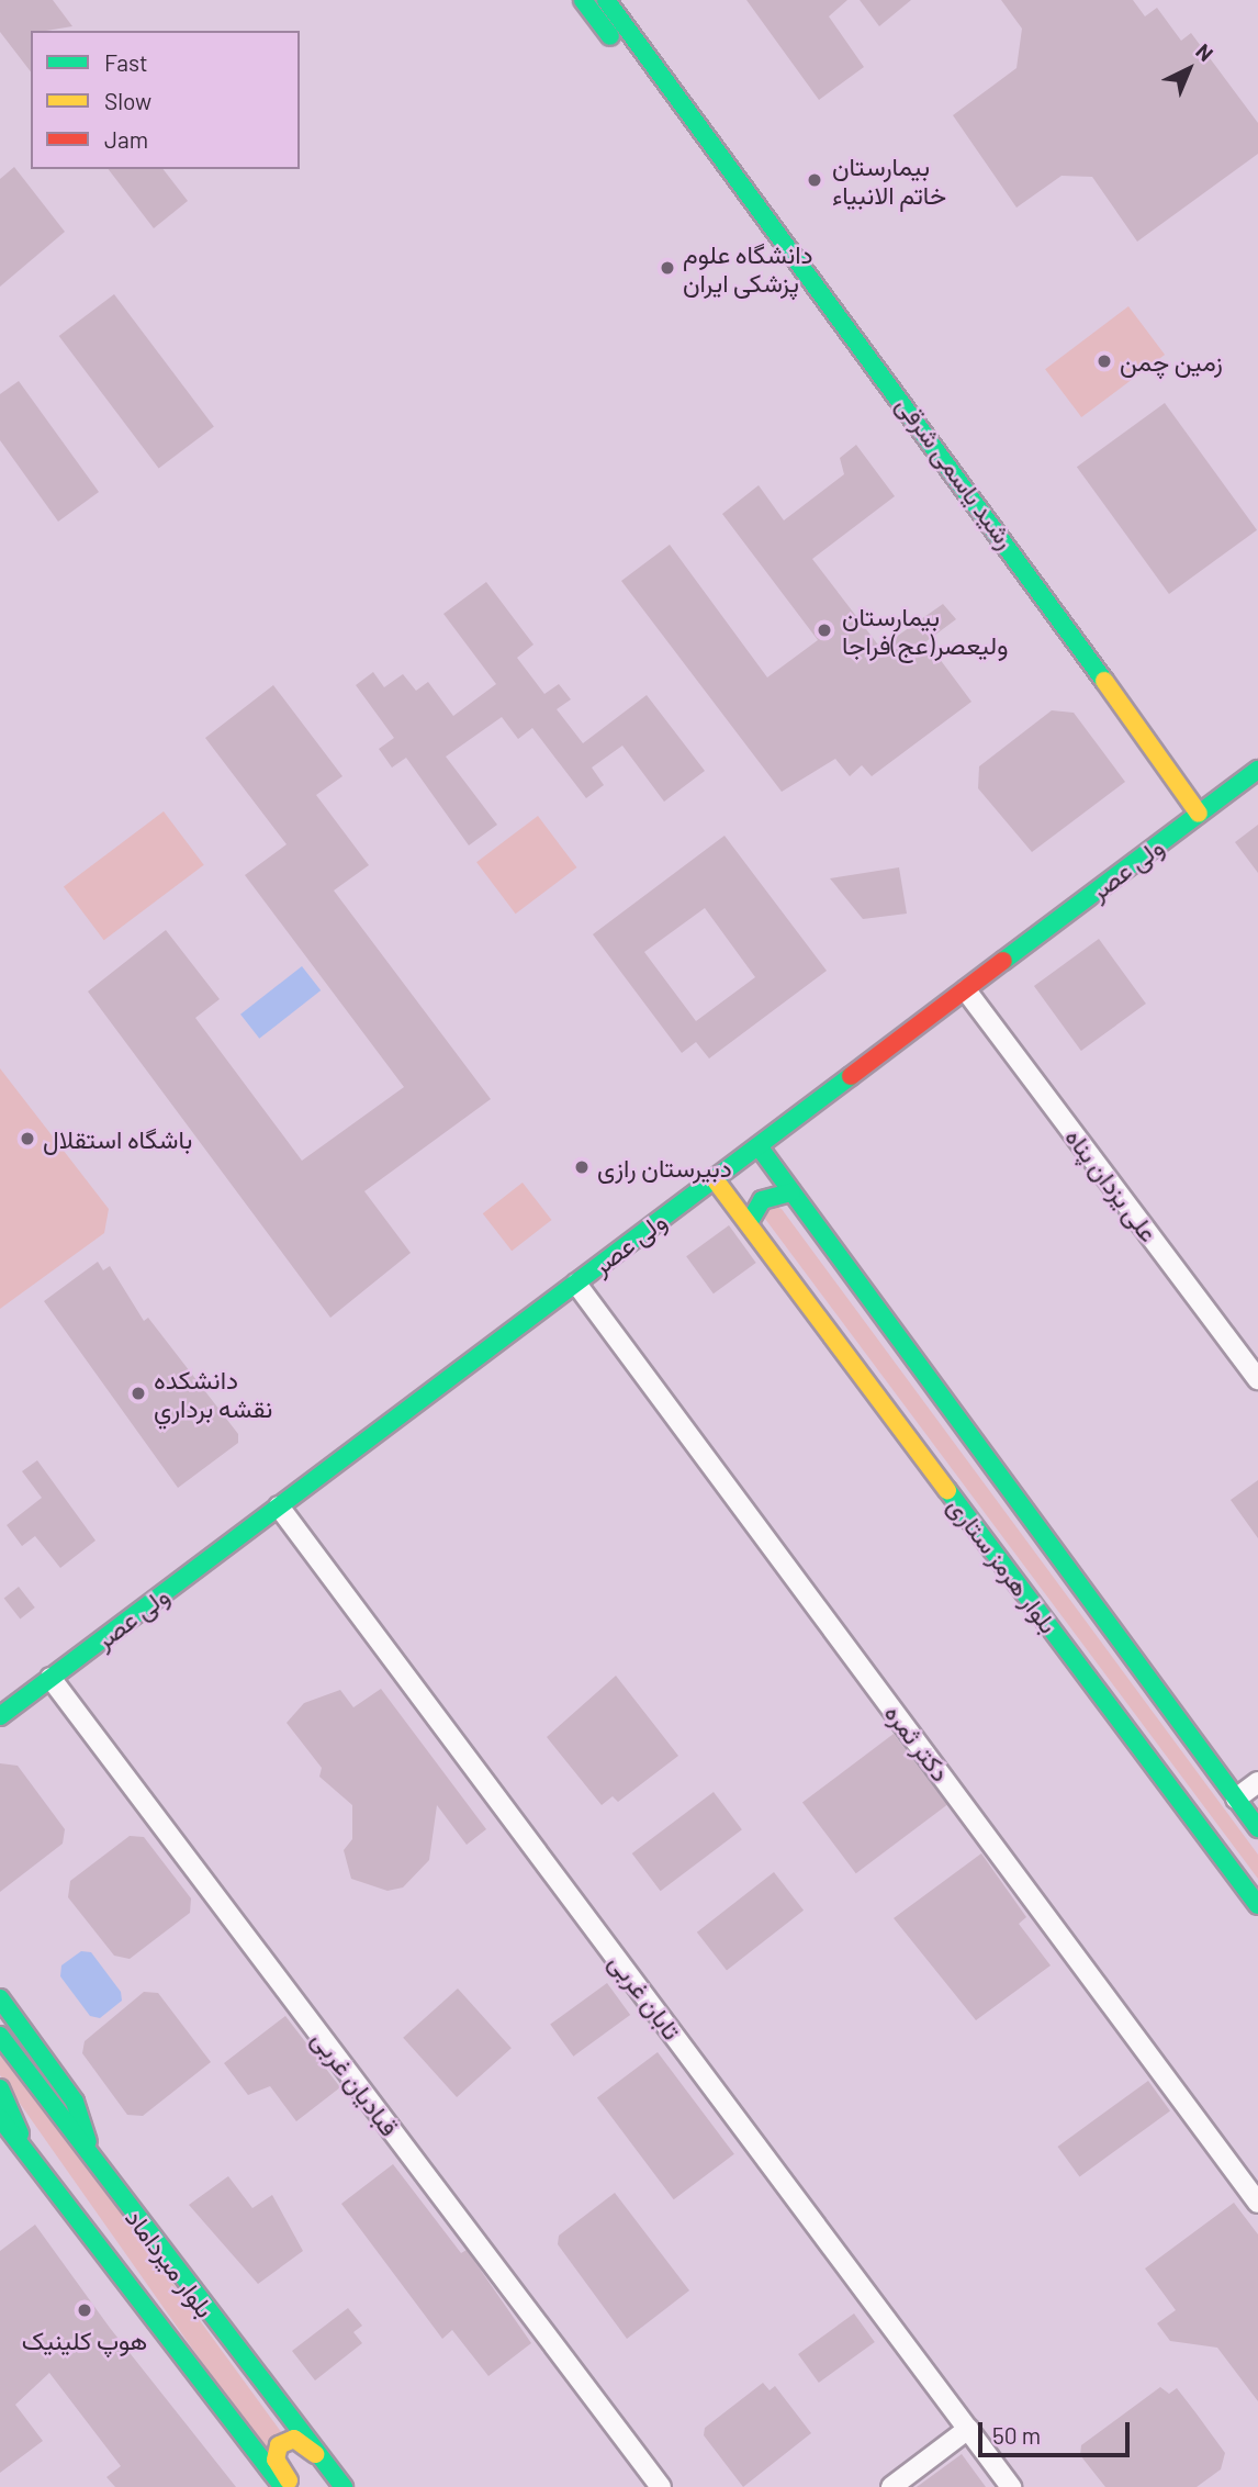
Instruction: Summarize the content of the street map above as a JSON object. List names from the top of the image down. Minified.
{"streets":{"main road":["رشید یاسمی شرقی","ولی عصر","بلوار هرمز ستاری","بلوار میرداماد"],"street":["علی یزدان پناه","دکتر ثمره","تابان غربی","قبادیان غربی"]},"crossings":[["رشید یاسمی شرقی","ولی عصر"],["ولی عصر","علی یزدان پناه"],["ولی عصر","بلوار هرمز ستاری"],["ولی عصر","دکتر ثمره"],["ولی عصر","تابان غربی"],["ولی عصر","قبادیان غربی"]],"places":["بیمارستان خاتم الانبیاء","دانشگاه علوم پزشکی ایران","زمین چمن","بیمارستان ولیعصر(عج)فراجا","باشگاه استقلال","دبیرستان رازی","دانشكده نقشه برداري","هوپ کلینیک"],"legend":["Fast","Slow","Jam"],"scale_bar":"50 m","north":"top right"}
